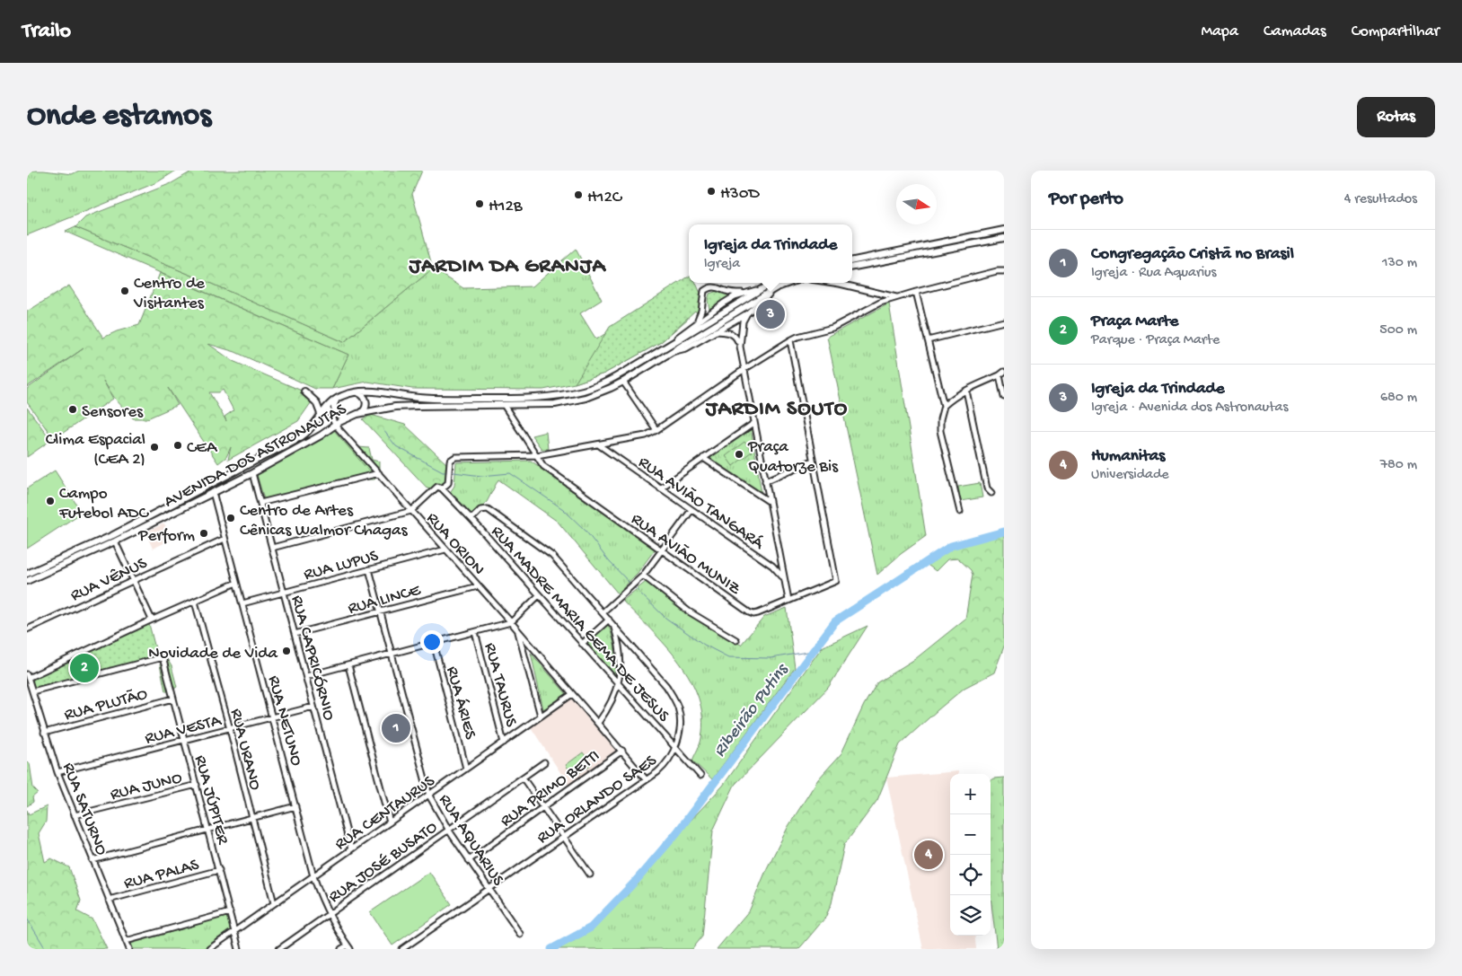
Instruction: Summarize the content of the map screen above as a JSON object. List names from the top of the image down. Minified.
{"streets":{"main road":["AVENIDA DOS ASTRONAUTAS"],"street":["RUA AVIÃO TANGARÁ","RUA ORION","RUA AVIÃO MUNIZ","RUA LUPUS","RUA VÊNUS","RUA LINCE","RUA MADRE MARIA GEMA DE JESUS","RUA CAPRICÓRNIO","RUA TAURUS","RUA PLUTÃO","RUA ÁRIES","RUA NETUNO","RUA VESTA","RUA URANO","RUA JUNO","RUA PRIMO BETTI","RUA ORLANDO SAES","RUA JÚPITER","RUA SATURNO","RUA CENTAURUS","RUA AQUARIUS","RUA JOSÉ BUSATO","RUA PALAS"]},"crossings":[["AVENIDA DOS ASTRONAUTAS","RUA ORION"],["AVENIDA DOS ASTRONAUTAS","RUA AVIÃO MUNIZ"],["AVENIDA DOS ASTRONAUTAS","RUA CAPRICÓRNIO"],["AVENIDA DOS ASTRONAUTAS","RUA NETUNO"],["RUA ORION","RUA LUPUS"],["RUA ORION","RUA LINCE"],["RUA ORION","RUA PRIMO BETTI"],["RUA ORION","RUA ORLANDO SAES"],["RUA ORION","RUA CENTAURUS"],["RUA LUPUS","RUA CAPRICÓRNIO"],["RUA LUPUS","RUA NETUNO"],["RUA LUPUS","RUA AQUARIUS"],["RUA VÊNUS","RUA NETUNO"],["RUA LINCE","RUA CAPRICÓRNIO"],["RUA LINCE","RUA AQUARIUS"],["RUA MADRE MARIA GEMA DE JESUS","RUA ORLANDO SAES"],["RUA CAPRICÓRNIO","RUA VESTA"],["RUA CAPRICÓRNIO","RUA CENTAURUS"],["RUA TAURUS","RUA CENTAURUS"],["RUA PLUTÃO","RUA JÚPITER"],["RUA PLUTÃO","RUA SATURNO"],["RUA ÁRIES","RUA CENTAURUS"],["RUA NETUNO","RUA VESTA"],["RUA NETUNO","RUA CENTAURUS"],["RUA NETUNO","RUA JOSÉ BUSATO"],["RUA VESTA","RUA URANO"],["RUA VESTA","RUA JÚPITER"],["RUA VESTA","RUA SATURNO"],["RUA URANO","RUA CENTAURUS"],["RUA JUNO","RUA JÚPITER"],["RUA JUNO","RUA SATURNO"],["RUA PRIMO BETTI","RUA AQUARIUS"],["RUA ORLANDO SAES","RUA AQUARIUS"],["RUA JÚPITER","RUA SATURNO"],["RUA JÚPITER","RUA CENTAURUS"],["RUA JÚPITER","RUA PALAS"],["RUA SATURNO","RUA PALAS"],["RUA CENTAURUS","RUA AQUARIUS"],["RUA AQUARIUS","RUA JOSÉ BUSATO"]],"districts":["JARDIM DA GRANJA","JARDIM SOUTO"],"water":["Ribeirão Putins"],"places":["H30D","H12C","H12B","Centro de Visitantes","Sensores","CEA","Clima Espacial (CEA 2)","Praça Quatorze Bis","Campo Futebol ADC","Centro de Artes Cênicas Walmor Chagas","Perform","Novidade de Vida"],"north":"right","page":{"header":"Trailo","nav":["Mapa","Camadas","Compartilhar"],"buttons":"Rotas","title":"Onde estamos","heading":["Por perto","4 resultados"],"popup":["Igreja da Trindade","Igreja"],"list":[{"mark":"1","name":"Congregação Cristã no Brasil","note":"Igreja · Rua Aquarius","value":"130 m"},{"mark":"2","name":"Praça Marte","note":"Parque · Praça Marte","value":"500 m"},{"mark":"3","name":"Igreja da Trindade","note":"Igreja · Avenida dos Astronautas","value":"680 m"},{"mark":"4","name":"Humanitas","note":"Universidade","value":"780 m"}],"pins":["3","2","1","4"],"map_buttons":["+","−"]}}
